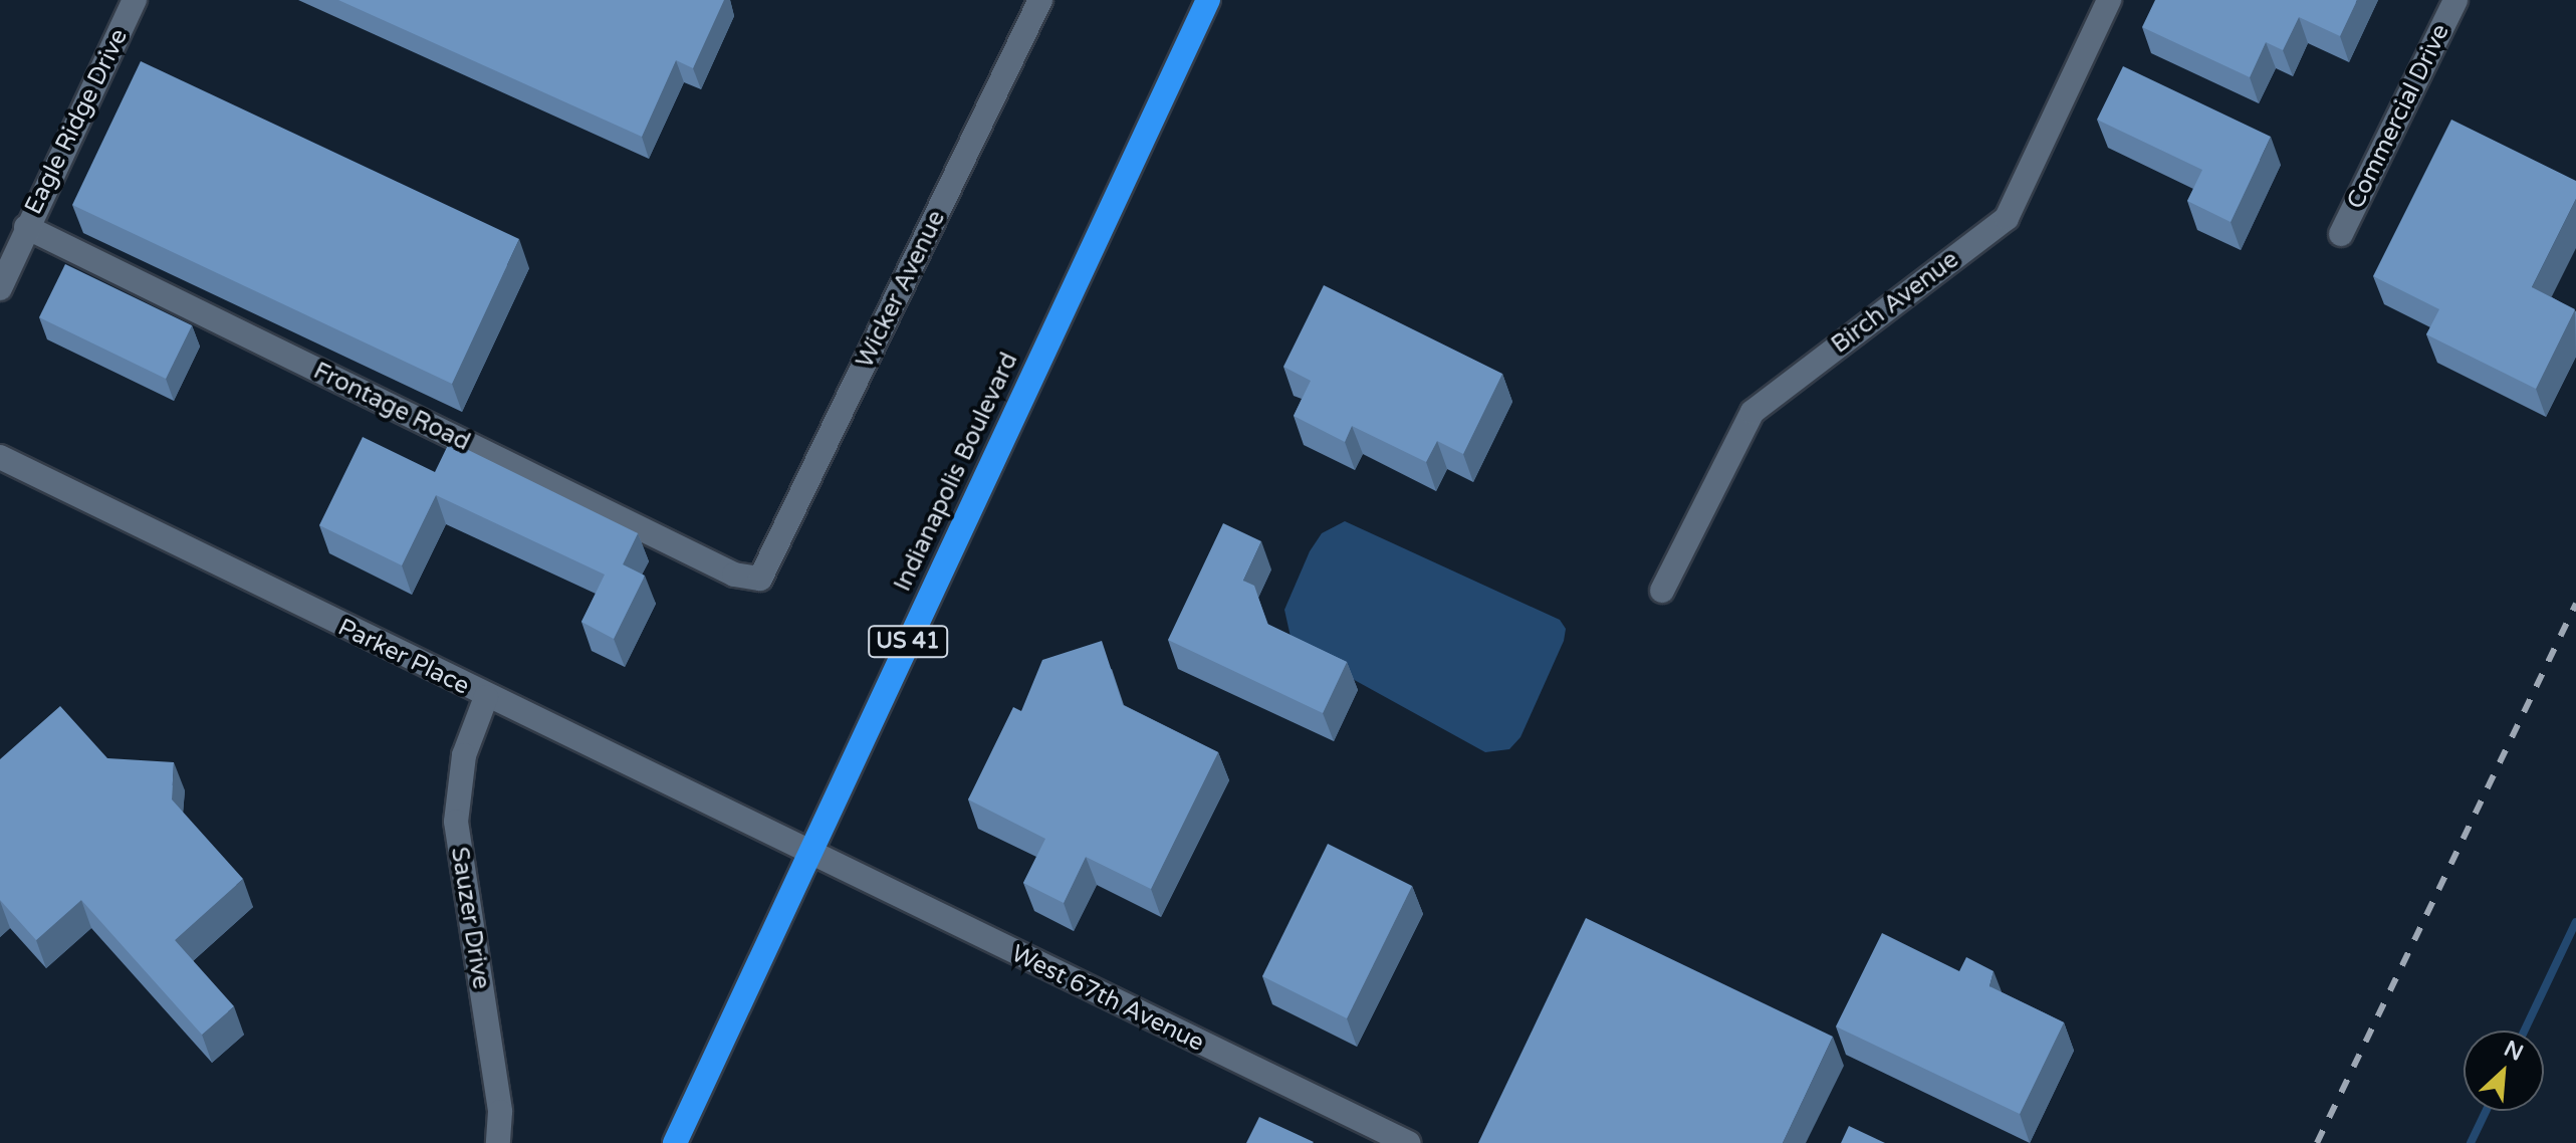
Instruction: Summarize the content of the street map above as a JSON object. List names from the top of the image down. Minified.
{"streets":{"highway":["Indianapolis Boulevard","US 41"],"street":["Commercial Drive","Eagle Ridge Drive","Wicker Avenue","Birch Avenue","Frontage Road","Parker Place","Sauzer Drive","West 67th Avenue"]},"crossings":[["Eagle Ridge Drive","Frontage Road"],["Wicker Avenue","Frontage Road"],["Indianapolis Boulevard","Parker Place"],["Indianapolis Boulevard","West 67th Avenue"],["Parker Place","Sauzer Drive"],["Parker Place","West 67th Avenue"]],"north":"top right"}
